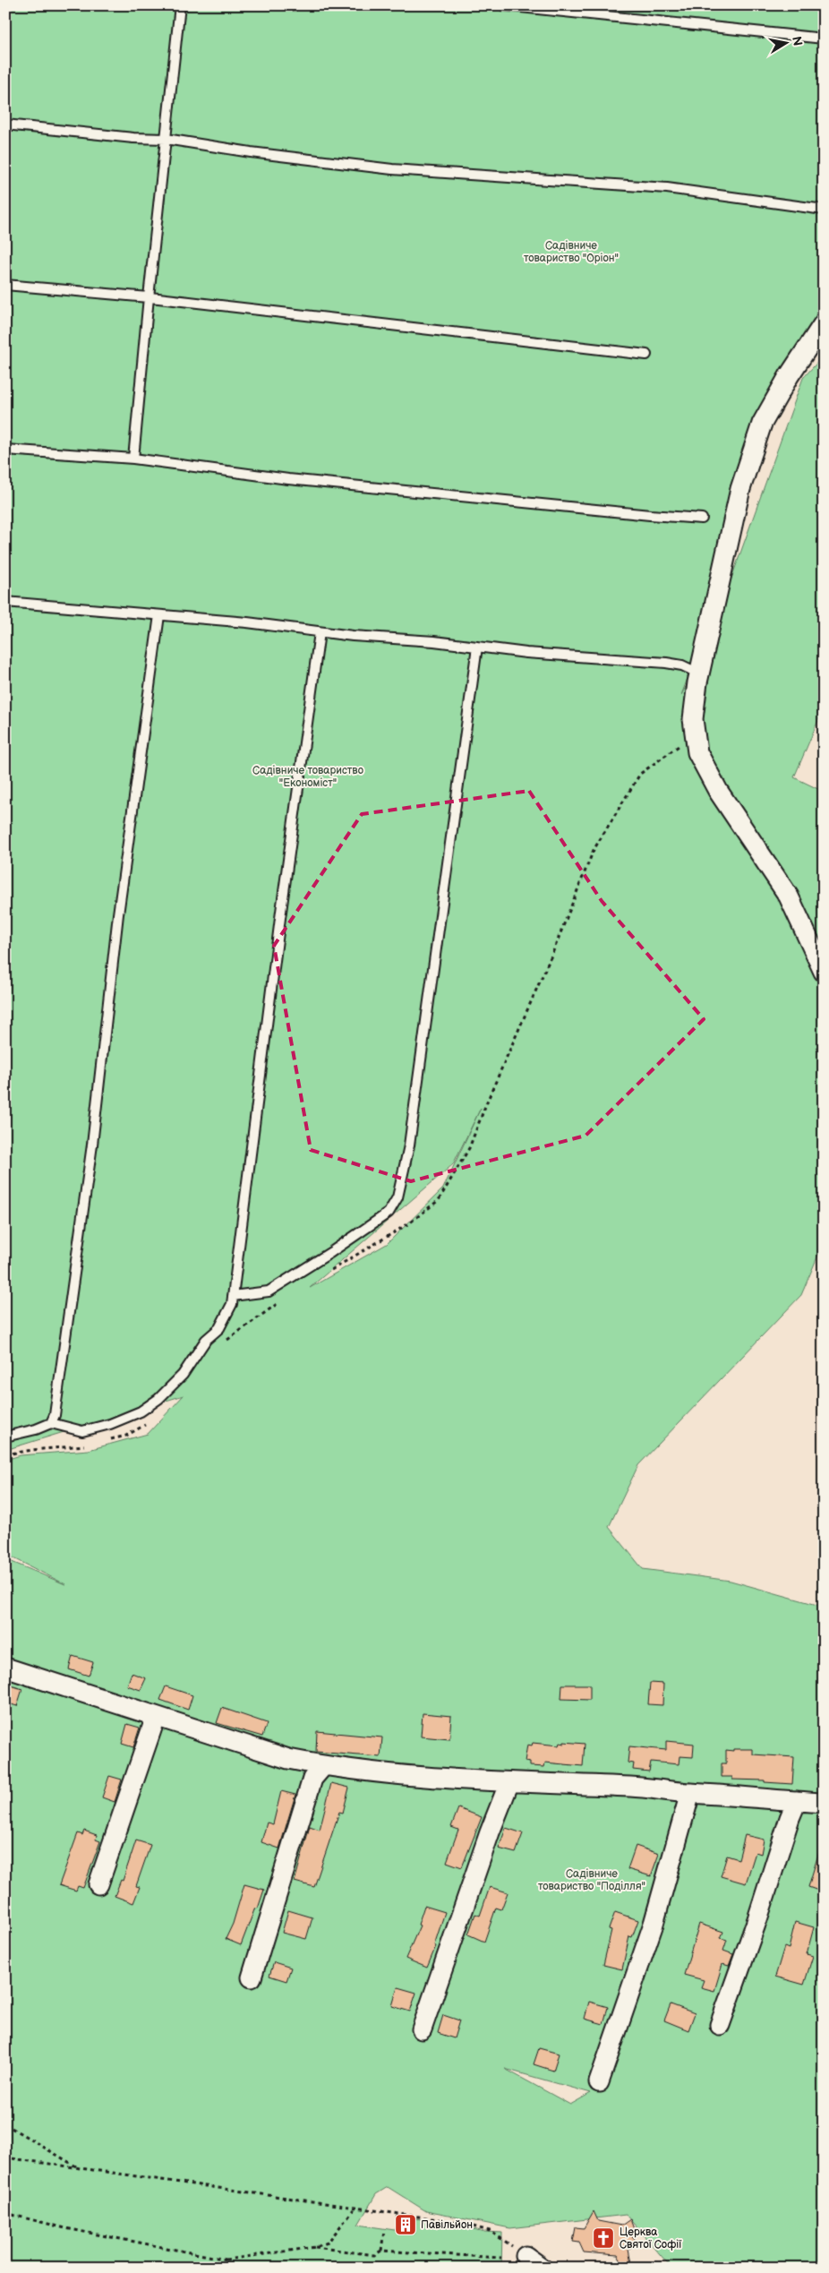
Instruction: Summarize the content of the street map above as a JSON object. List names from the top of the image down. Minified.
{"parks":["Садівниче товариство \"Оріон\"","Садівниче товариство \"Економіст\"","Садівниче товариство \"Поділля\""],"places":{"building":["Павільйон"],"church":["Церква Святої Софії"]},"north":"right"}
